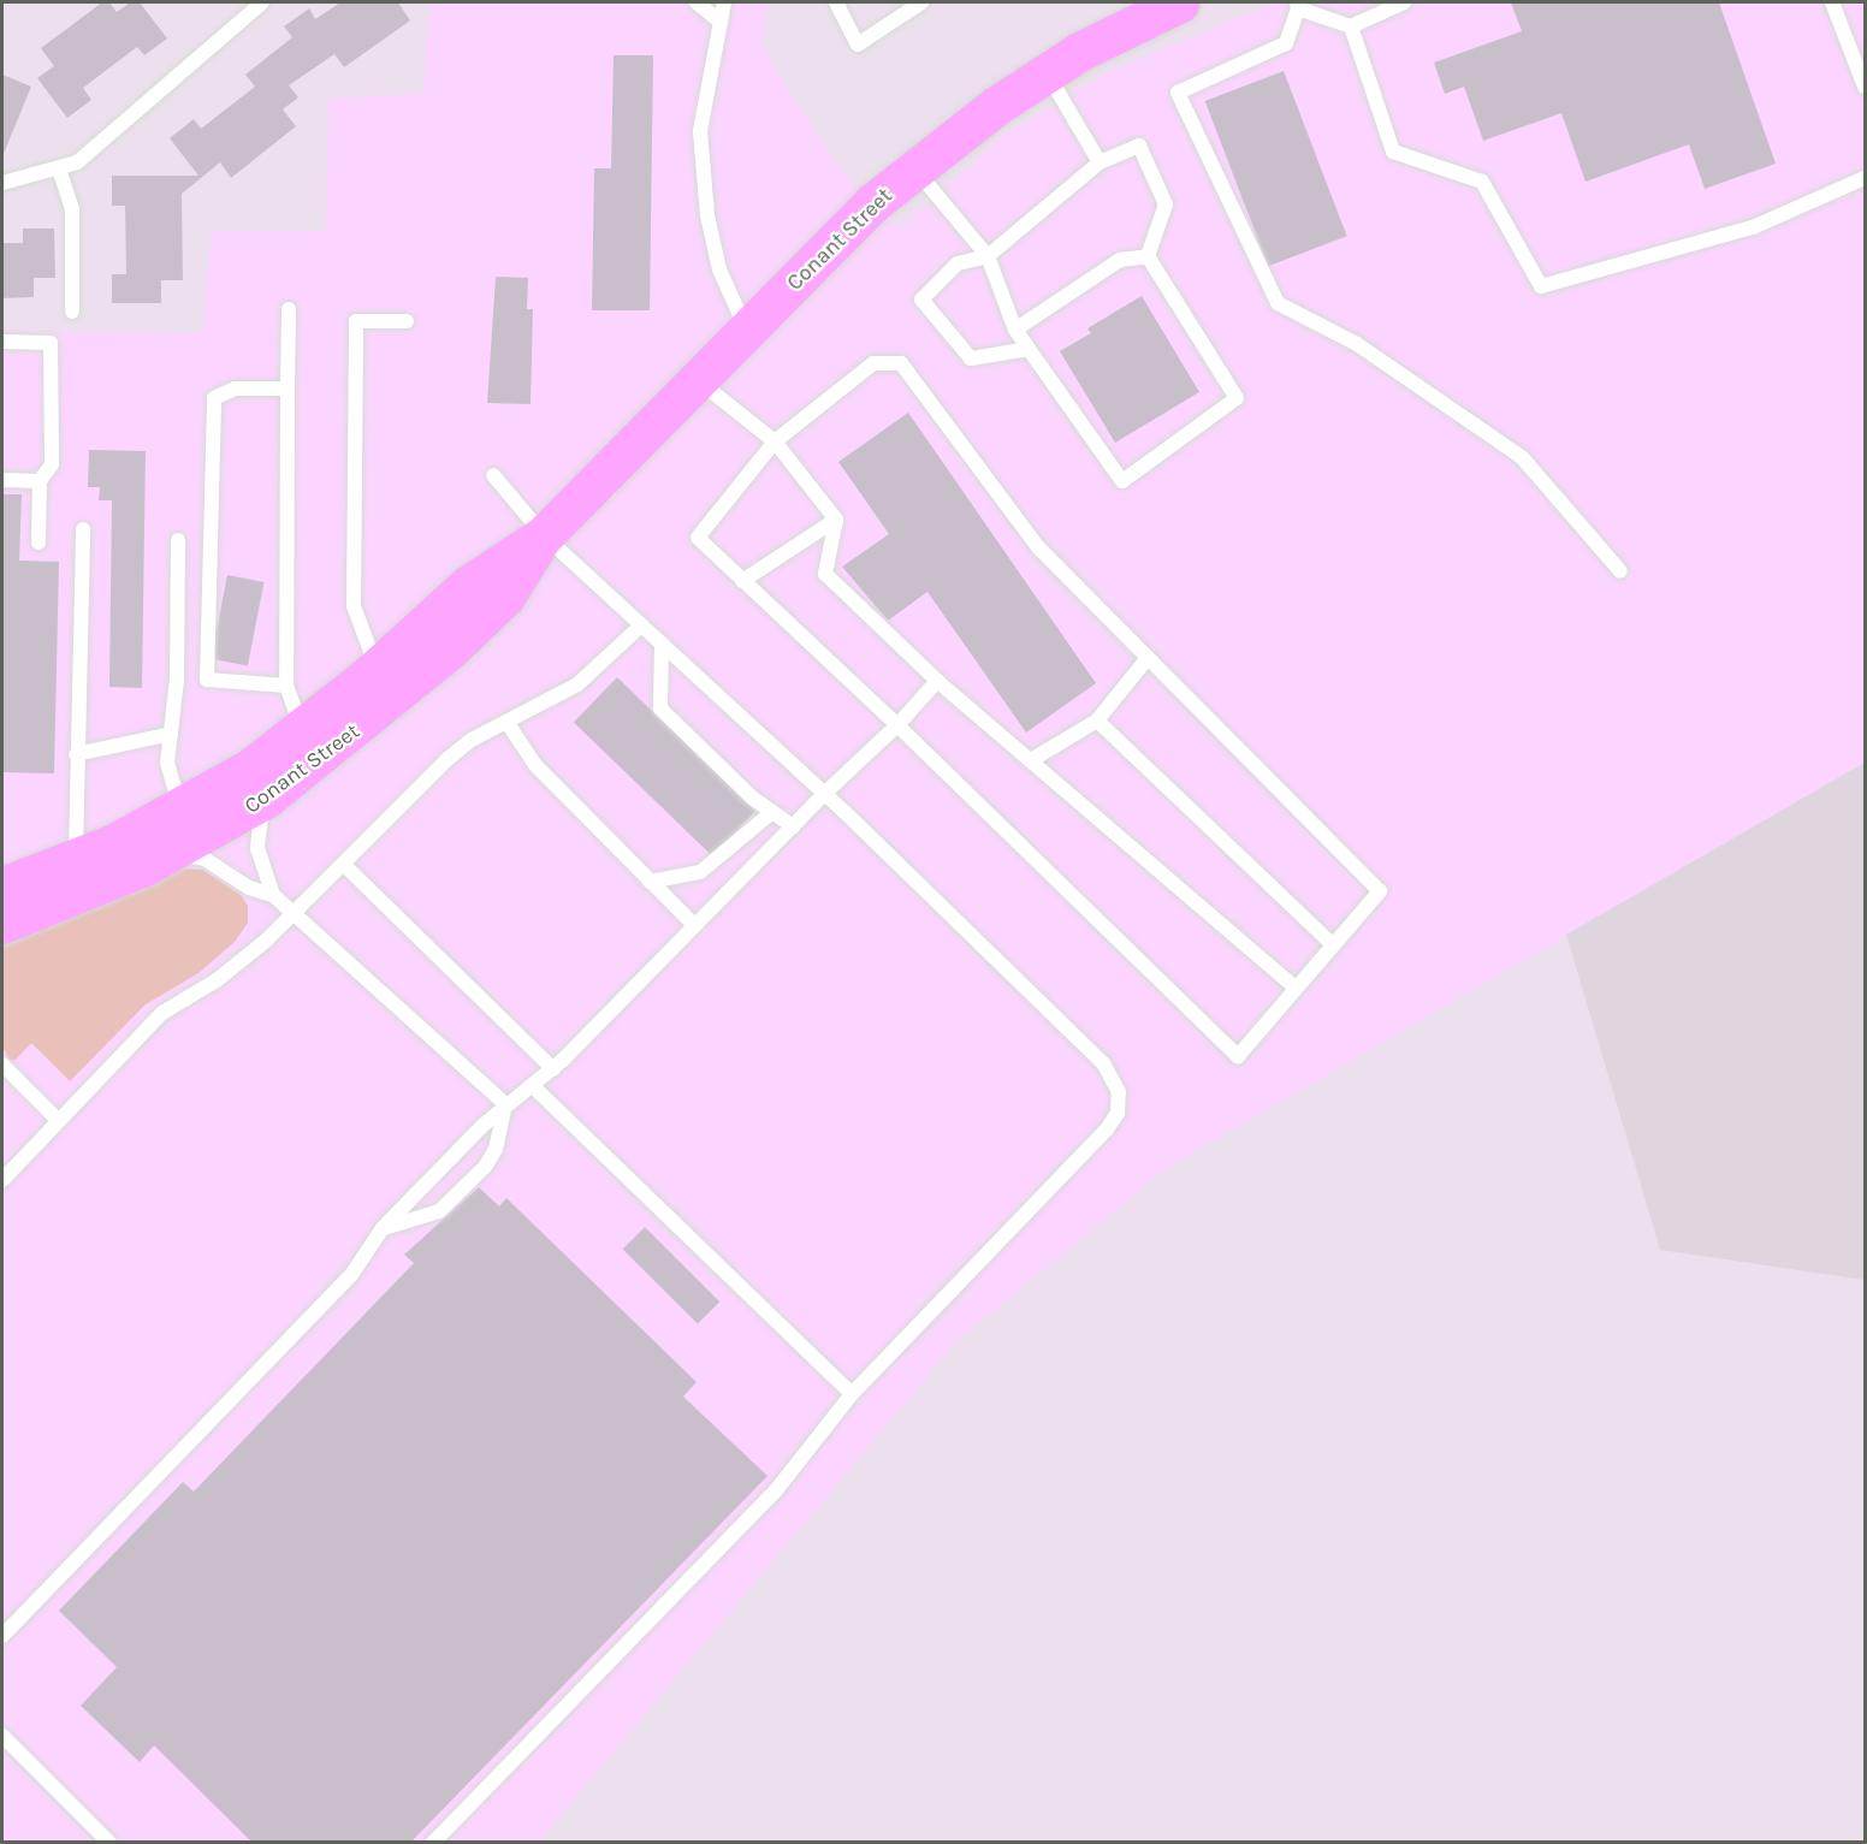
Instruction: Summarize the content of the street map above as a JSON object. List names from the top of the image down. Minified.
{"streets":{"main road":["Conant Street"]}}
